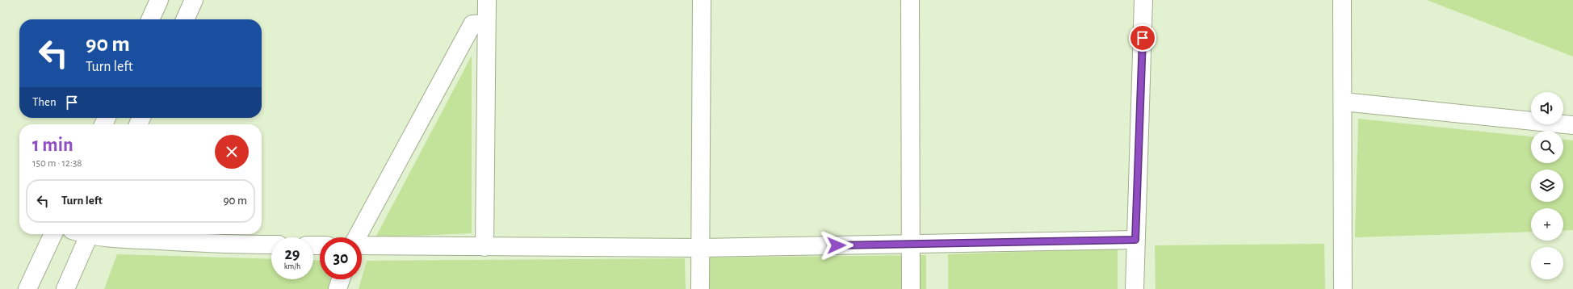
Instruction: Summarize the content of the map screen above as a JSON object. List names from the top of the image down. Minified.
{"page":{"turn":["90 m","Turn left"],"then":"Then","map_buttons":["+","−"],"heading":["1 min","150 m · 12:38"],"list":[{"name":"Turn left","value":"90 m"}],"speed":"29 km/h","limit":"30"}}
